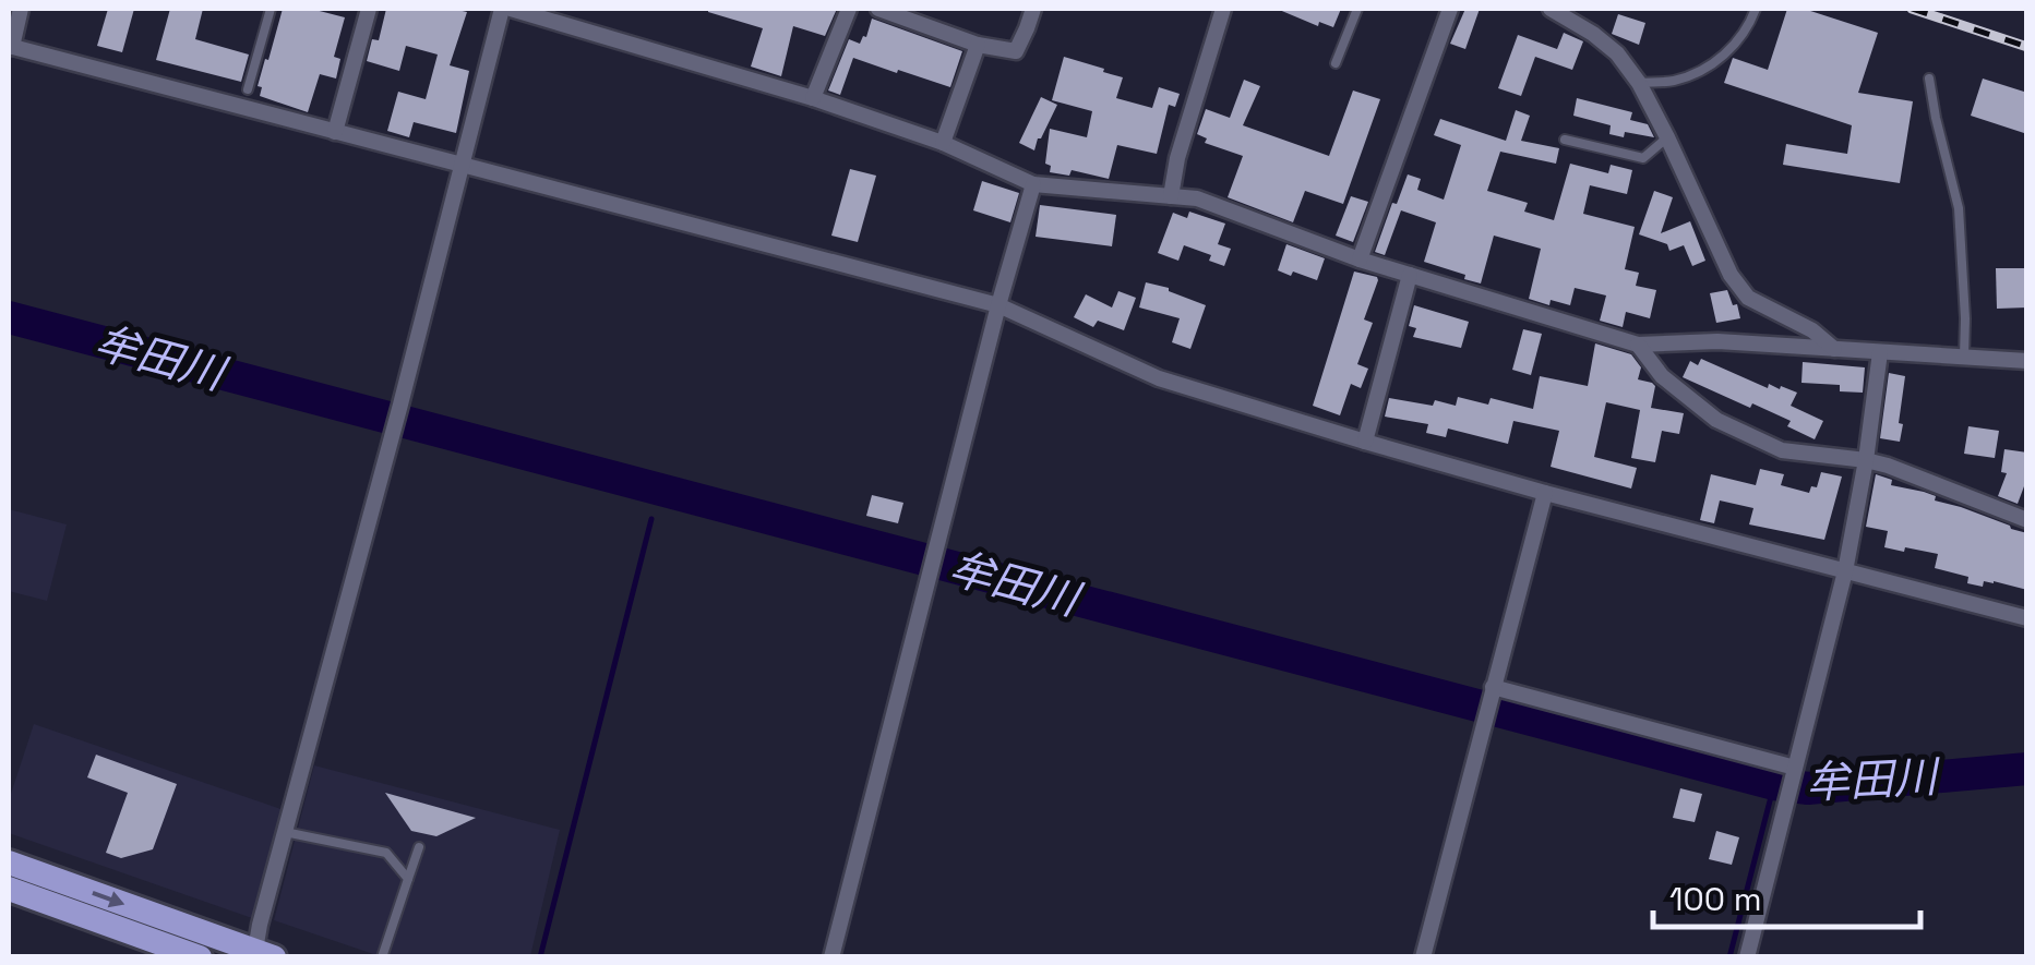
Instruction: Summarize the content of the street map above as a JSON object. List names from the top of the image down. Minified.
{"water":["牟田川"],"scale_bar":"100 m"}
